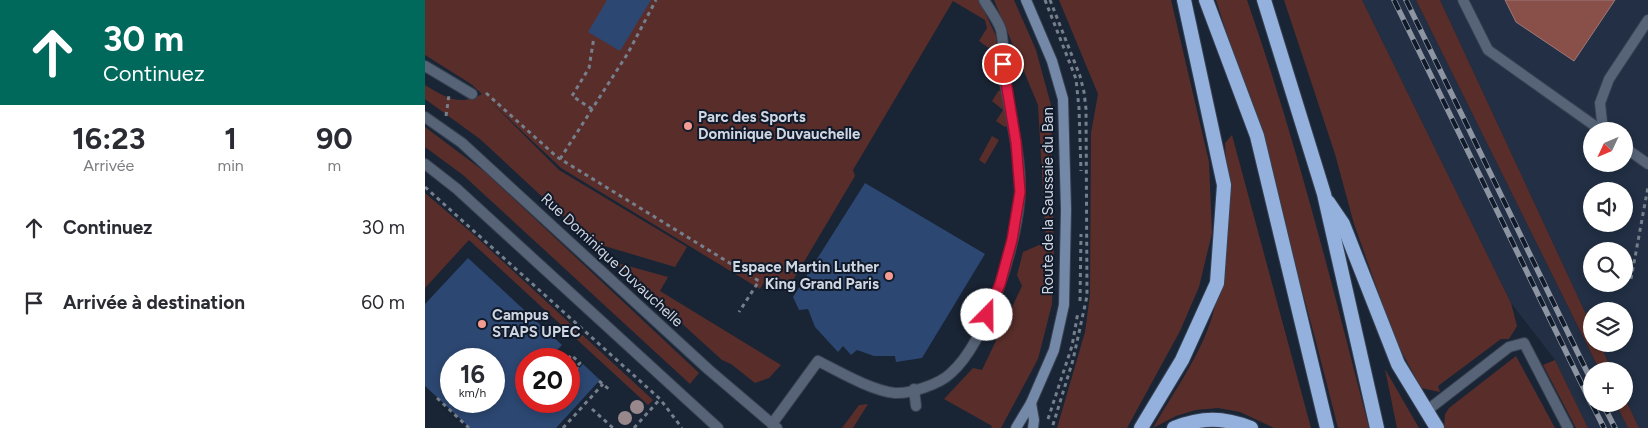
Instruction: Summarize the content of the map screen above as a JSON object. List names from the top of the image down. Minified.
{"streets":{"main road":["Route de la Saussaie du Ban"],"street":["Rue Dominique Duvauchelle"]},"places":["Parc des Sports Dominique Duvauchelle","Espace Martin Luther King Grand Paris","Campus STAPS UPEC"],"north":"bottom left","page":{"turn":["30 m","Continuez"],"eta":["16:23","Arrivée","1","min","90","m"],"map_buttons":"+","list":[{"name":"Continuez","value":"30 m"},{"name":"Arrivée à destination","value":"60 m"}],"speed":"16 km/h","limit":"20"}}
